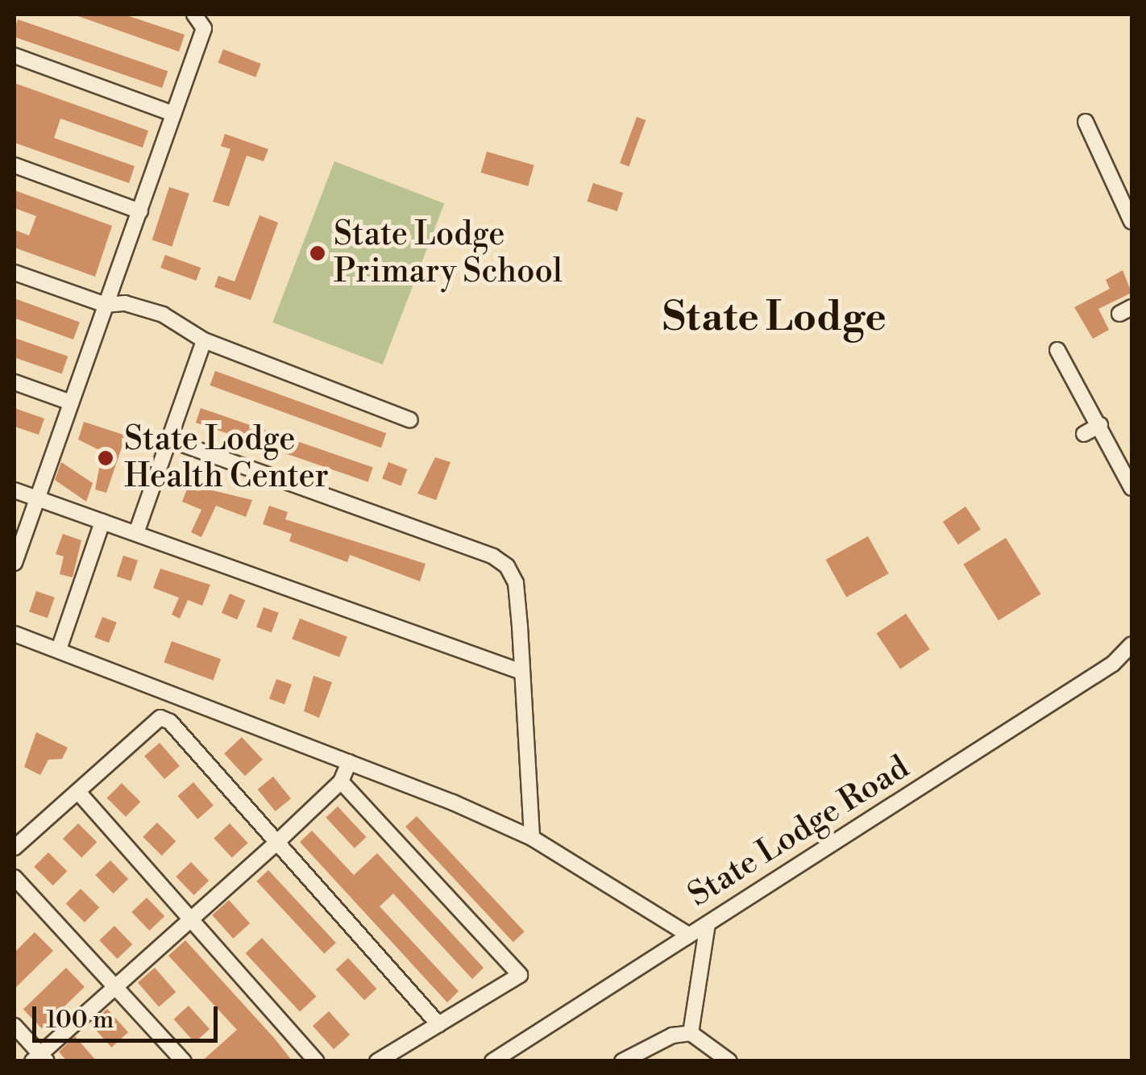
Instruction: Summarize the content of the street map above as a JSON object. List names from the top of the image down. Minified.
{"streets":{"street":["State Lodge Road"]},"districts":["State Lodge"],"places":["State Lodge Primary School","State Lodge Health Center"],"scale_bar":"100 m"}
